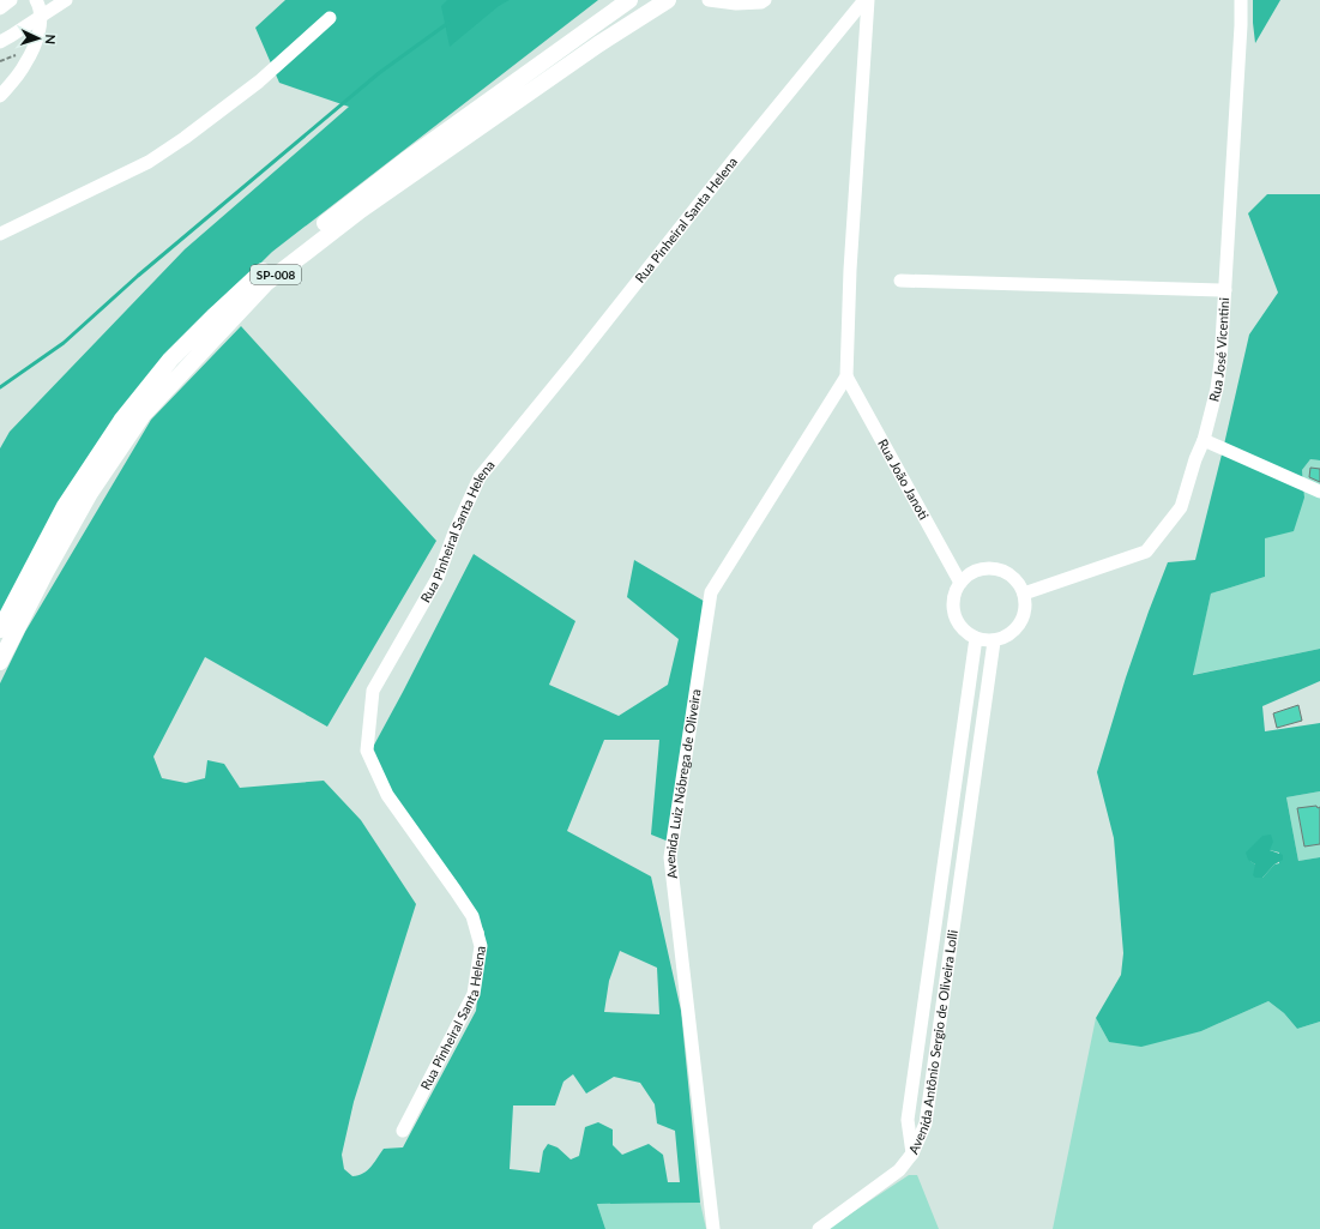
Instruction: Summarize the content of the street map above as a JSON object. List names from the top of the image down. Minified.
{"streets":{"main road":["SP-008"],"street":["Rua Pinheiral Santa Helena","Rua José Vicentini","Rua João Janoti","Avenida Luiz Nóbrega de Oliveira","Avenida Antônio Sergio de Oliveira Lolli"]},"crossings":[["Rua José Vicentini","Rua João Janoti"],["Rua José Vicentini","Avenida Antônio Sergio de Oliveira Lolli"],["Rua João Janoti","Avenida Luiz Nóbrega de Oliveira"],["Rua João Janoti","Avenida Antônio Sergio de Oliveira Lolli"]],"north":"right"}
